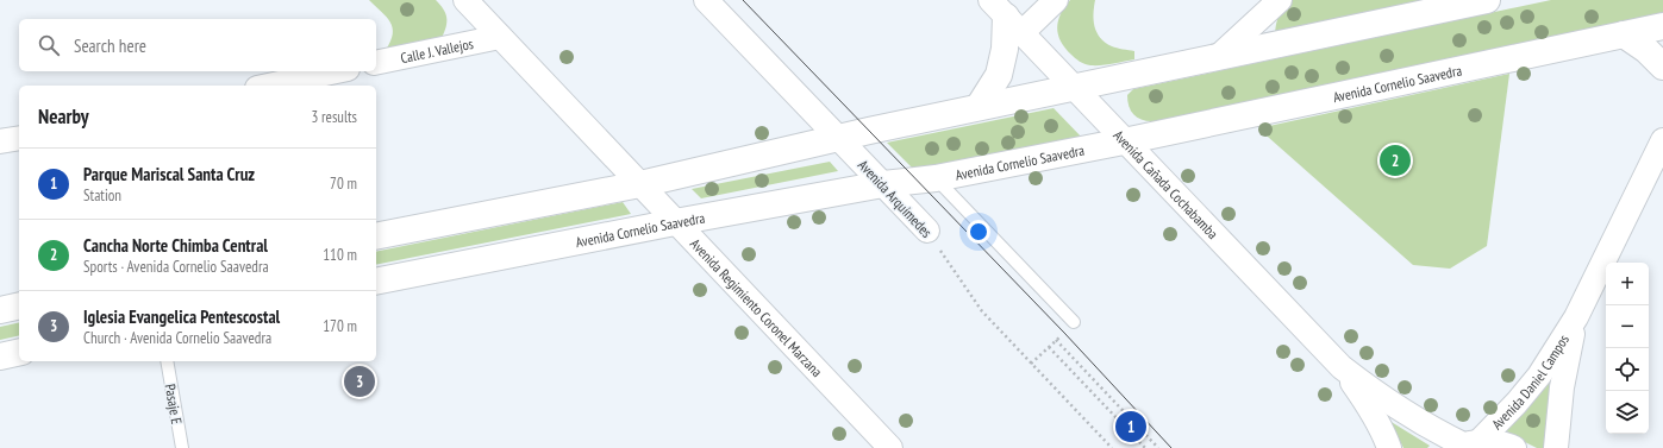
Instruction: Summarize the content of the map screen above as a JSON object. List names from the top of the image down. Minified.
{"streets":{"street":["Calle J. Vallejos","Avenida Cornelio Saavedra","Avenida Cañada Cochabamba","Avenida Arquímedes","Avenida Regimiento Coronel Marzana","Avenida Daniel Campos"],"lane":["Pasaje E"]},"crossings":[["Calle J. Vallejos","Avenida Regimiento Coronel Marzana"],["Avenida Cornelio Saavedra","Avenida Cañada Cochabamba"],["Avenida Cornelio Saavedra","Avenida Arquímedes"],["Avenida Cornelio Saavedra","Avenida Regimiento Coronel Marzana"],["Avenida Cañada Cochabamba","Avenida Daniel Campos"]],"page":{"search":"Search here","heading":["Nearby","3 results"],"pins":["2","3","1"],"list":[{"mark":"1","name":"Parque Mariscal Santa Cruz","note":"Station","value":"70 m"},{"mark":"2","name":"Cancha Norte Chimba Central","note":"Sports · Avenida Cornelio Saavedra","value":"110 m"},{"mark":"3","name":"Iglesia Evangelica Pentescostal","note":"Church · Avenida Cornelio Saavedra","value":"170 m"}],"map_buttons":["+","−"]}}
